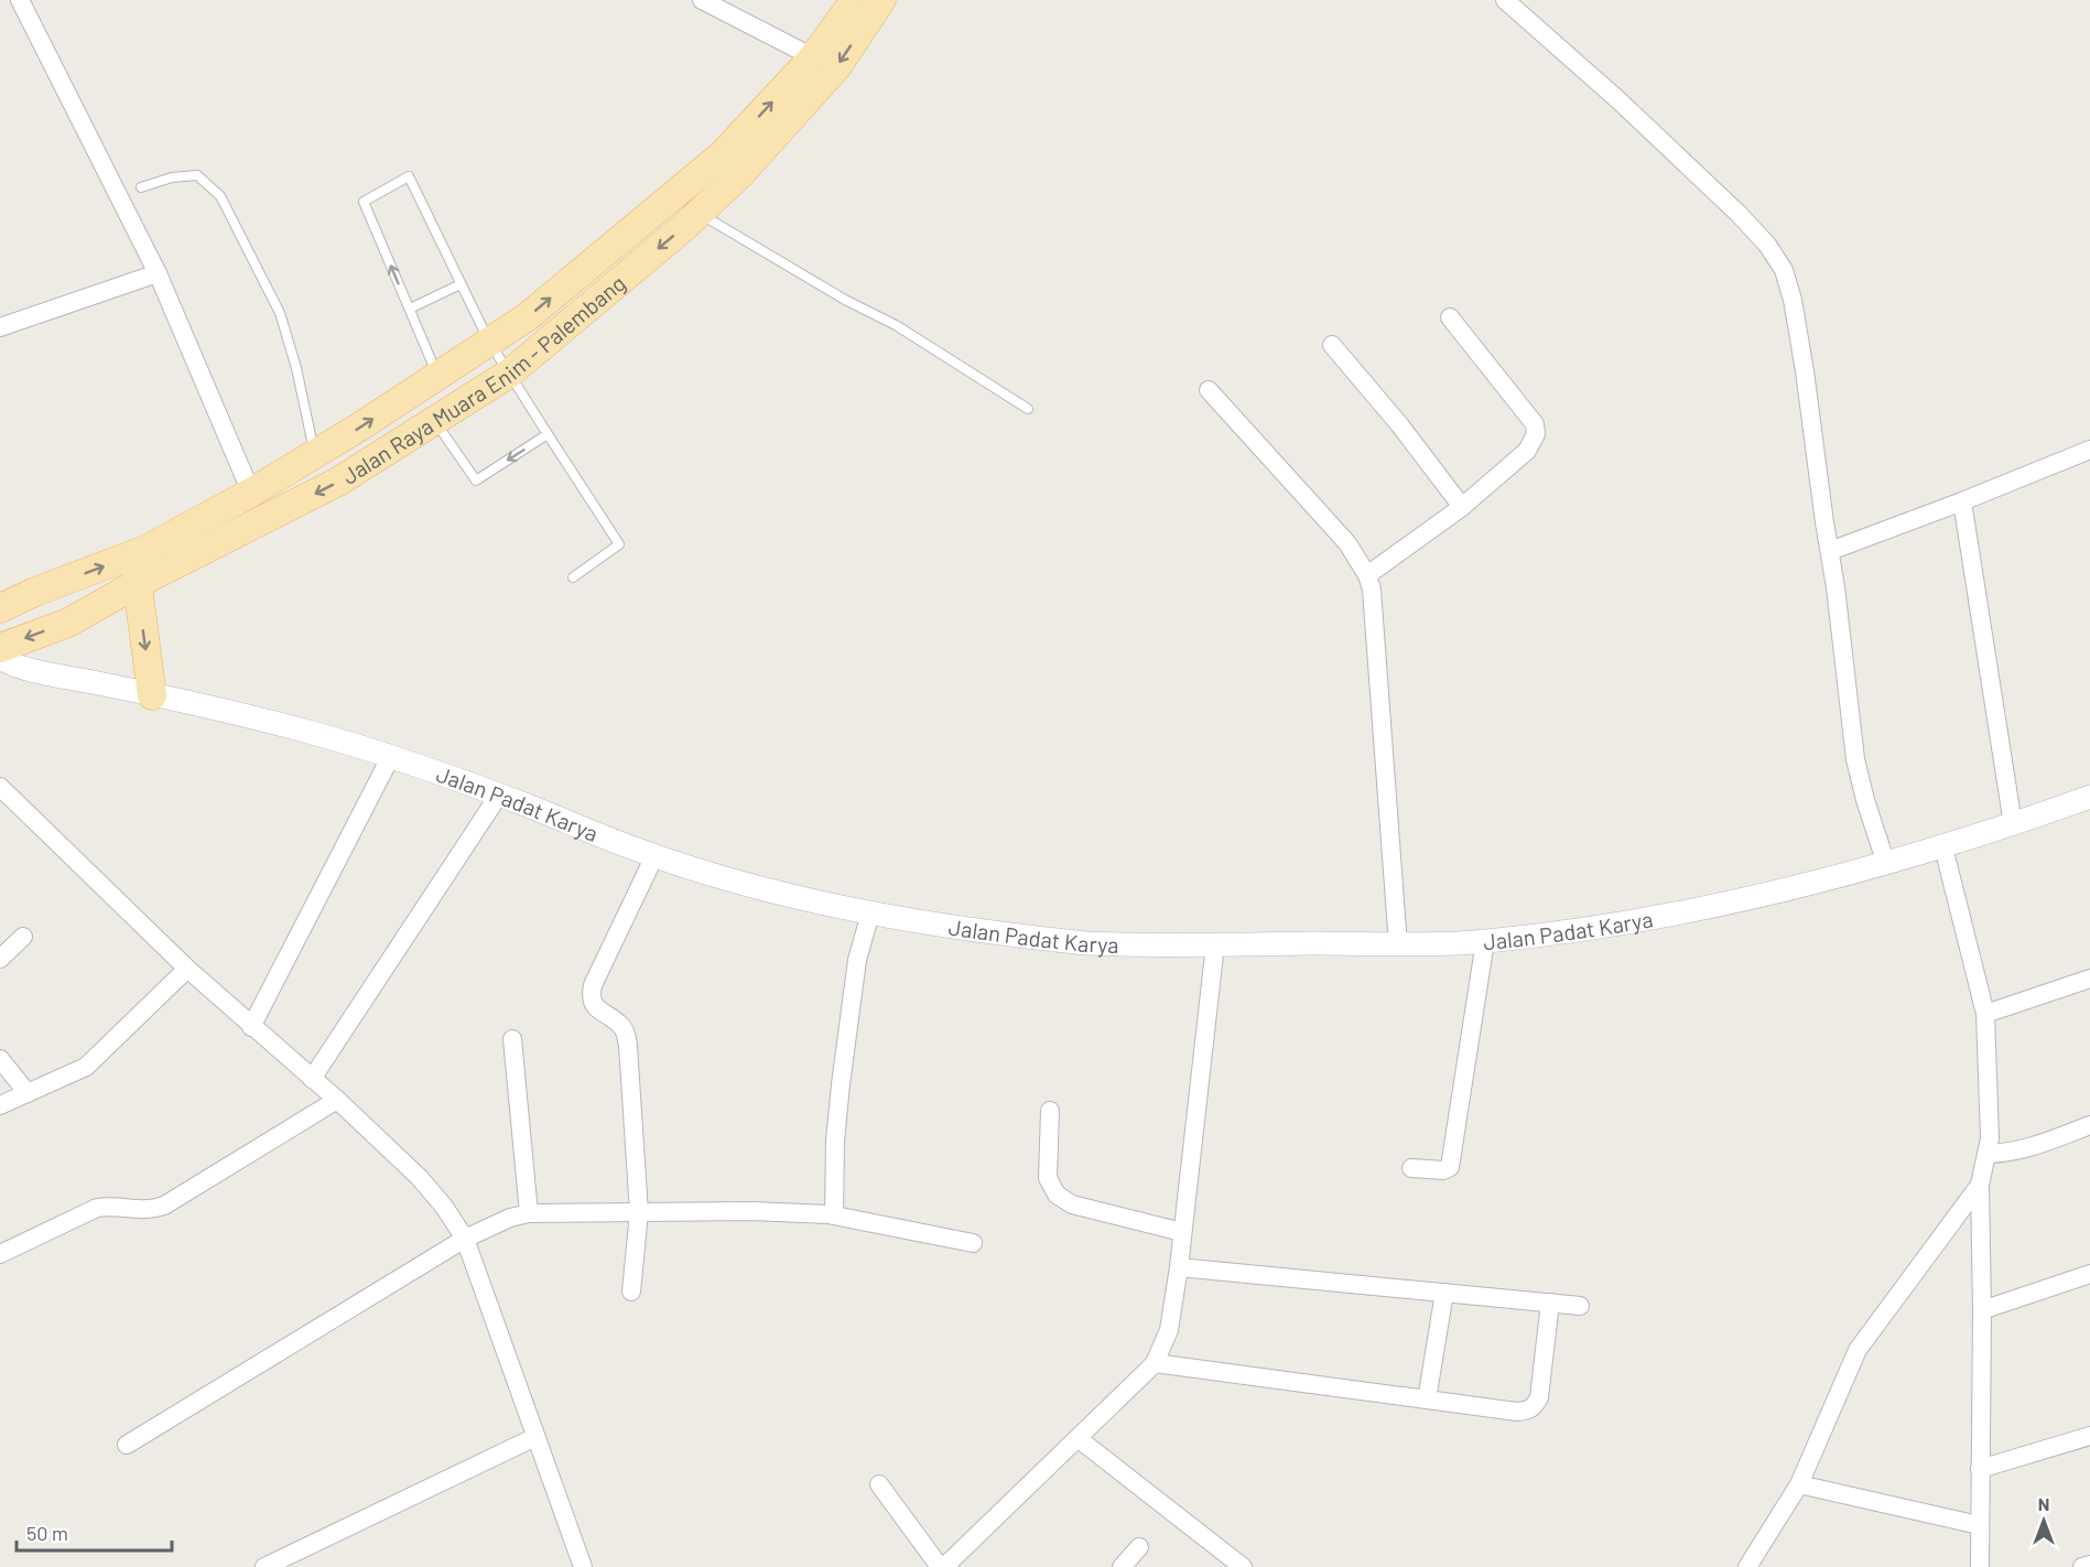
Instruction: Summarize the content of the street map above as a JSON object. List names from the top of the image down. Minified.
{"streets":{"main road":["Jalan Raya Muara Enim - Palembang"],"street":["Jalan Padat Karya"]},"scale_bar":"50 m","north":"top"}
